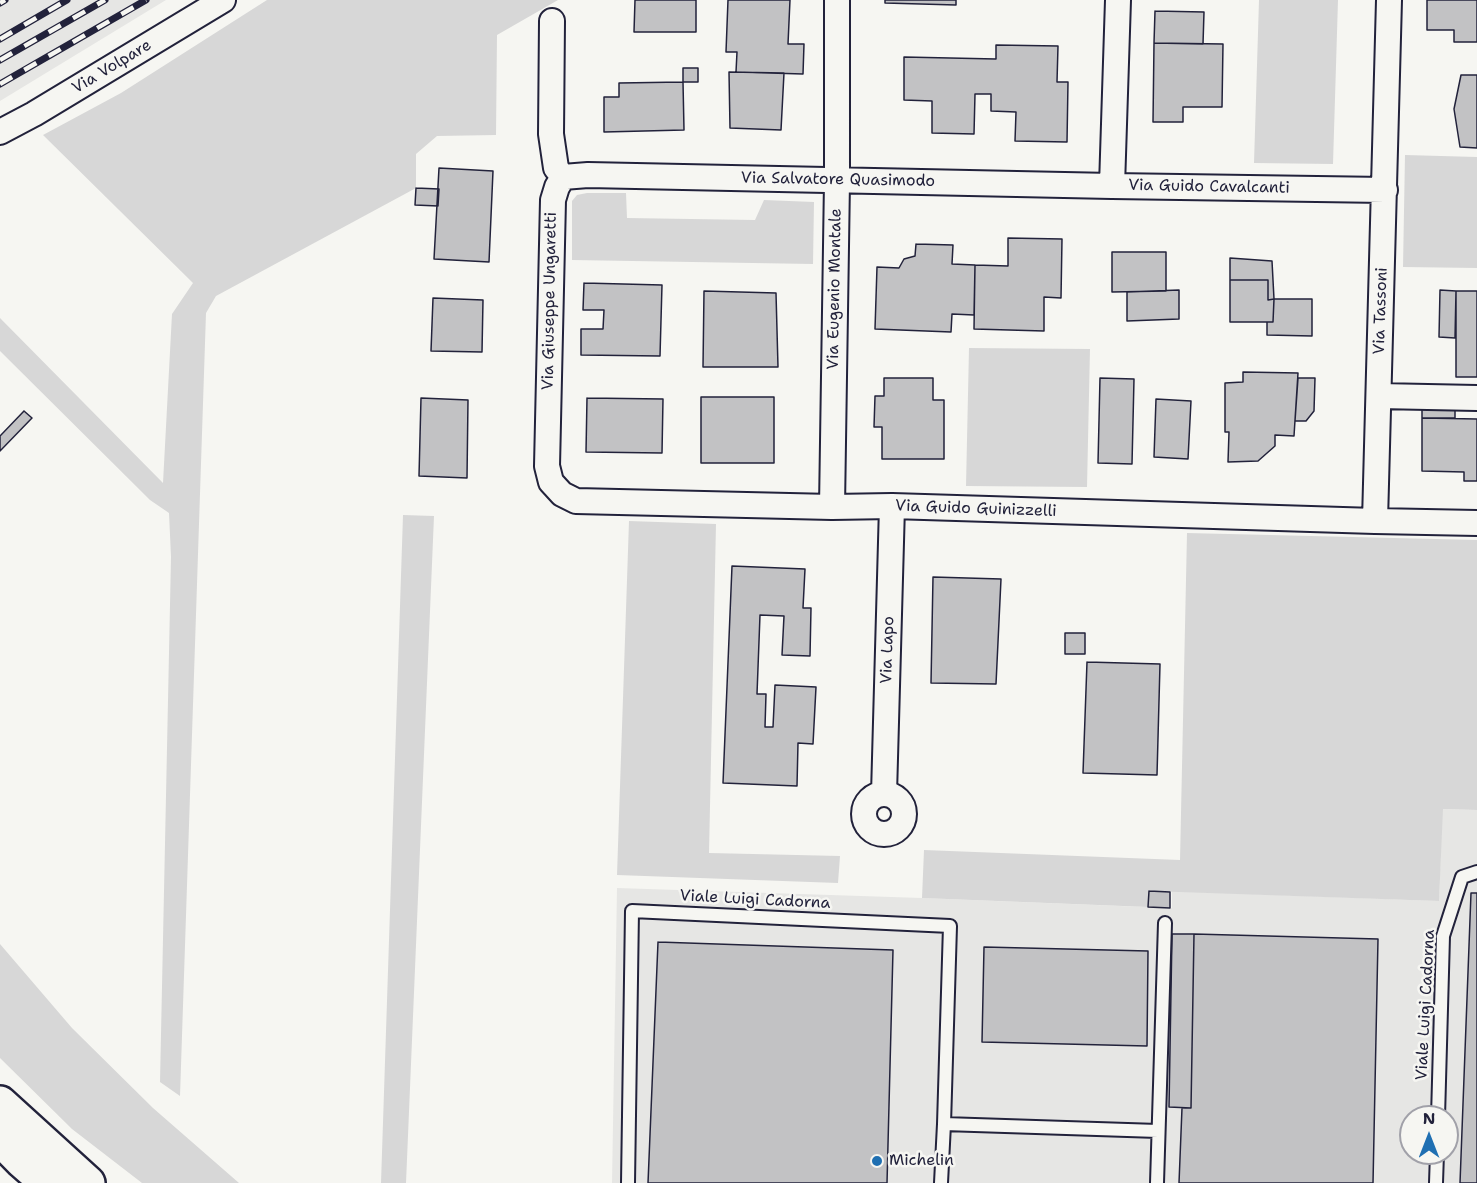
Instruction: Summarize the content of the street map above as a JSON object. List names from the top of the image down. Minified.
{"streets":{"street":["Via Volpare","Via Salvatore Quasimodo","Via Guido Cavalcanti","Via Eugenio Montale","Via Giuseppe Ungaretti","Via Tassoni","Via Guido Guinizzelli","Via Lapo"],"lane":["Viale Luigi Cadorna"]},"crossings":[["Via Salvatore Quasimodo","Via Guido Cavalcanti"],["Via Salvatore Quasimodo","Via Eugenio Montale"],["Via Salvatore Quasimodo","Via Giuseppe Ungaretti"],["Via Guido Cavalcanti","Via Tassoni"],["Via Eugenio Montale","Via Guido Guinizzelli"],["Via Giuseppe Ungaretti","Via Guido Guinizzelli"],["Via Tassoni","Via Guido Guinizzelli"],["Via Guido Guinizzelli","Via Lapo"]],"places":["Michelin"],"north":"top"}
